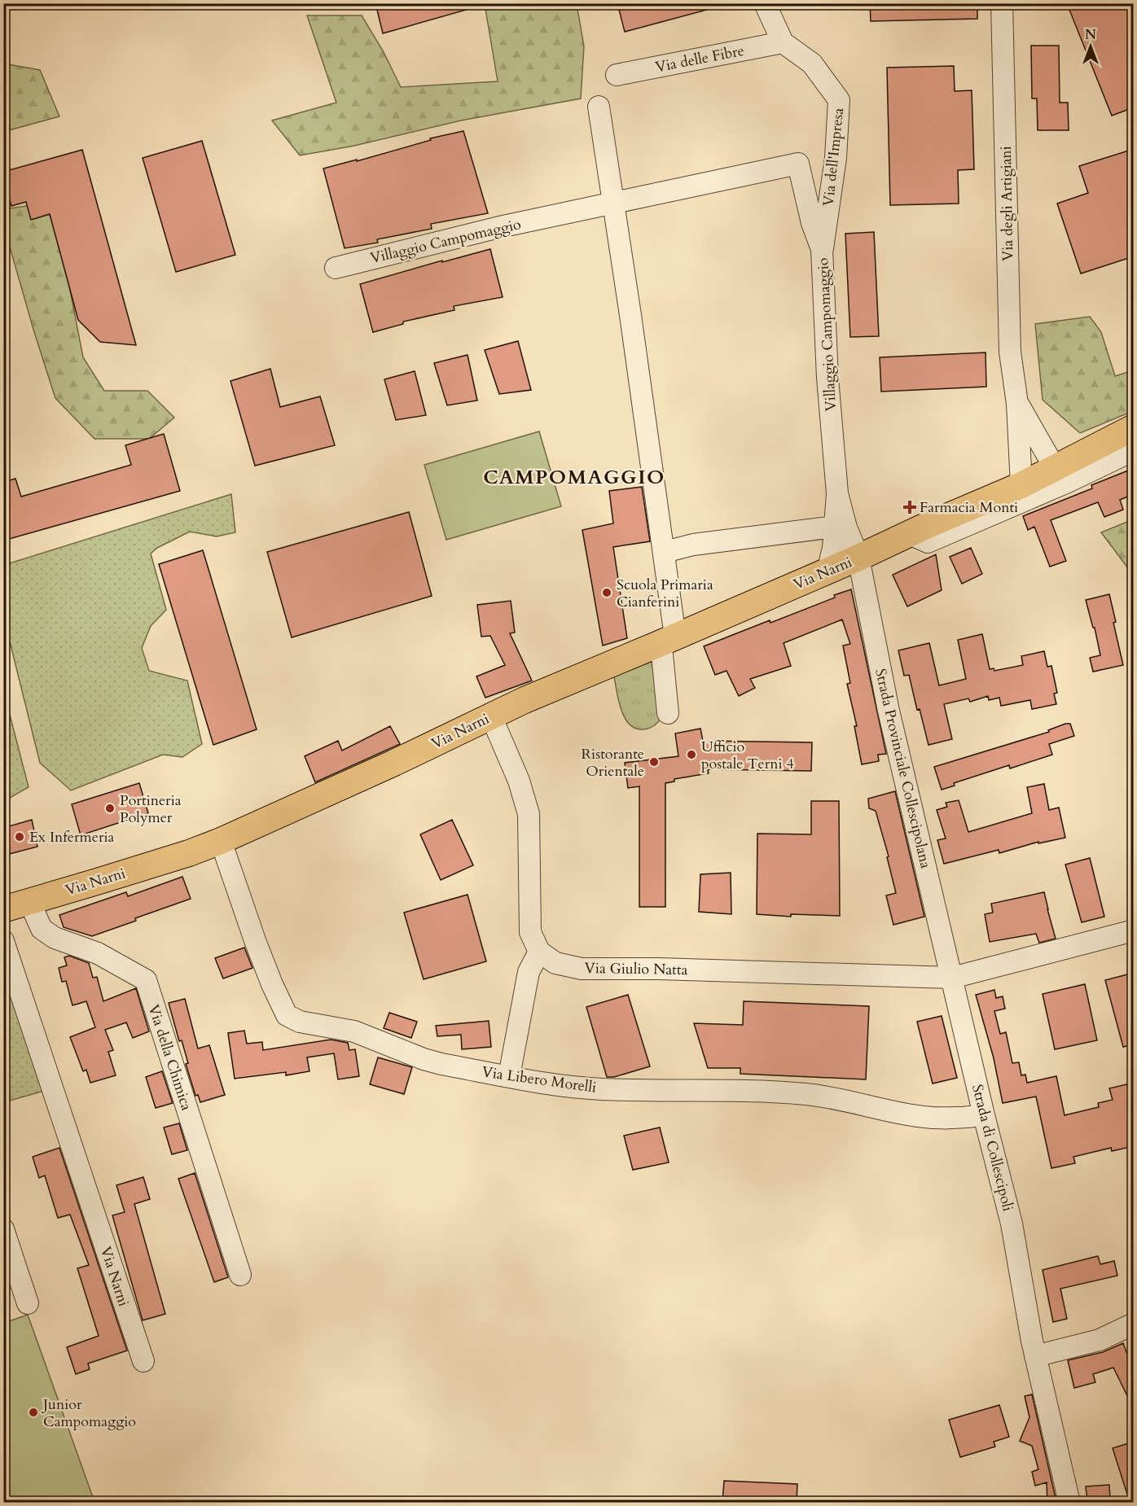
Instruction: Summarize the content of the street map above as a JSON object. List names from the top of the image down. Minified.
{"streets":{"main road":["Via Narni"],"street":["Via delle Fibre","Via dell'Impresa","Via degli Artigiani","Villaggio Campomaggio","Strada Provinciale Collescipolana","Via Giulio Natta","Via della Chimica","Via Libero Morelli","Strada di Collescipoli"]},"crossings":[["Via delle Fibre","Via dell'Impresa"],["Via dell'Impresa","Villaggio Campomaggio"],["Via degli Artigiani","Via Narni"],["Villaggio Campomaggio","Via Narni"],["Villaggio Campomaggio","Strada Provinciale Collescipolana"],["Via Narni","Strada Provinciale Collescipolana"],["Via Narni","Via della Chimica"],["Via Narni","Via Libero Morelli"],["Strada Provinciale Collescipolana","Via Giulio Natta"],["Strada Provinciale Collescipolana","Strada di Collescipoli"],["Via Giulio Natta","Strada di Collescipoli"],["Via Libero Morelli","Strada di Collescipoli"]],"districts":["CAMPOMAGGIO"],"places":{"health":["Farmacia Monti"],"other":["Scuola Primaria Cianferini","Ufficio postale Terni 4","Ristorante Orientale","Portineria Polymer","Ex Infermeria","Junior Campomaggio"]},"north":"top"}
